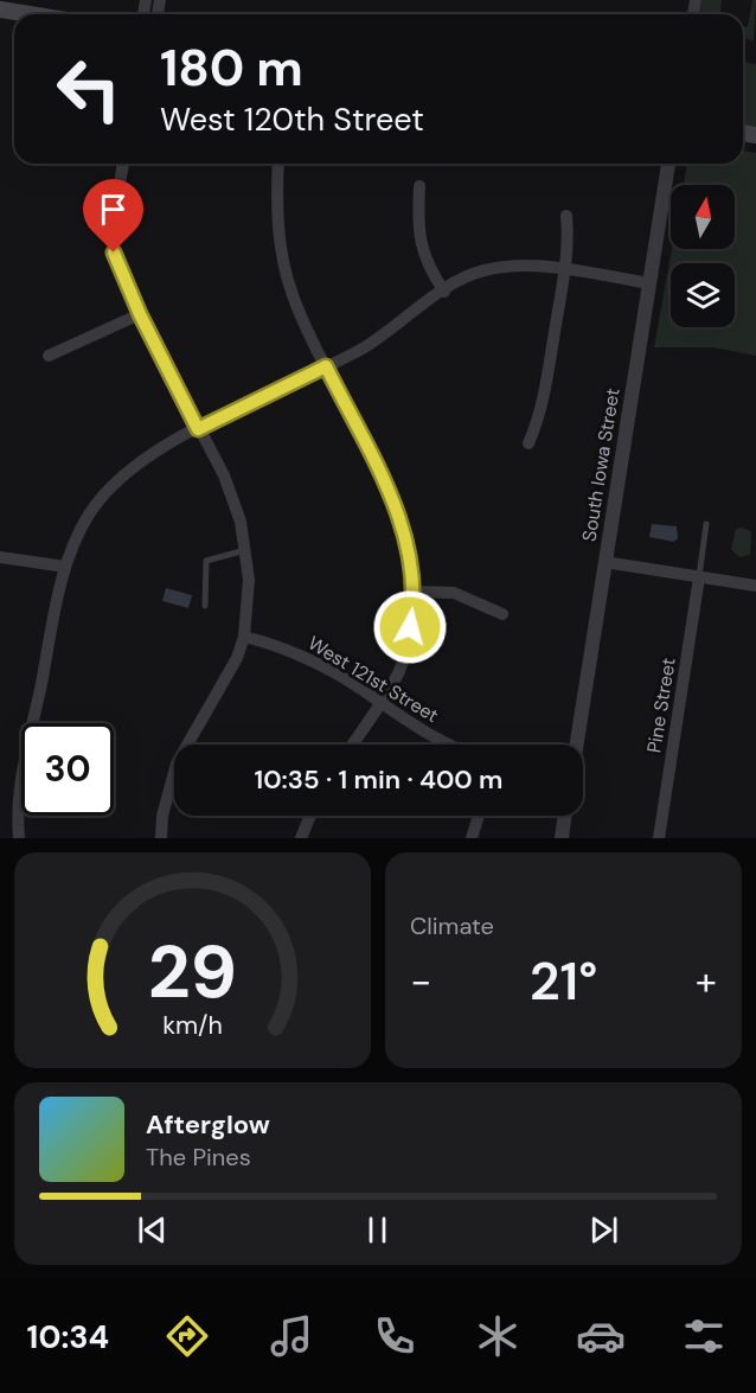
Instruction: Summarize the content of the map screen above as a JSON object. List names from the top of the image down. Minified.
{"streets":{"street":["South Iowa Street","West 121st Street","Pine Street"]},"north":"top","page":{"turn":["180 m","West 120th Street"],"limit":"30","trip":"10:35 · 1 min · 400 m","tile":"Climate","heat":["−","21°","+"],"song":["Afterglow","The Pines"],"tabs":"10:34","gauge":["29","km/h"]}}
